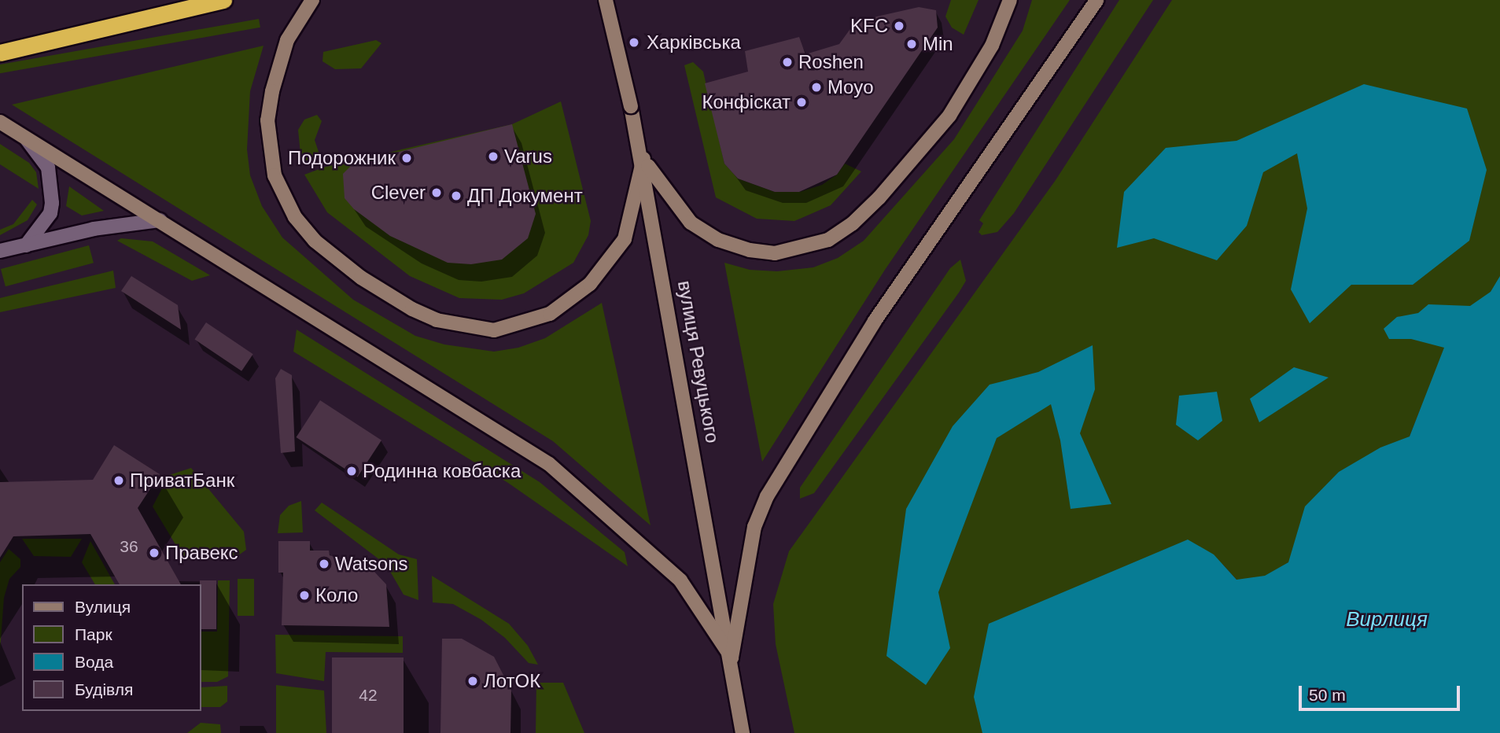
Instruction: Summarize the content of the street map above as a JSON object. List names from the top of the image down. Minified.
{"streets":{"street":["вулиця Ревуцького"]},"water":["Вирлиця"],"places":["KFC","Харківська","Min","Roshen","Moyo","Конфіскат","Varus","Подорожник","Clever","ДП Документ","Родинна ковбаска","ПриватБанк","Правекс","Watsons","Коло","ЛотОК"],"house_numbers":["36","42"],"legend":["Вулиця","Парк","Вода","Будівля"],"scale_bar":"50 m"}
